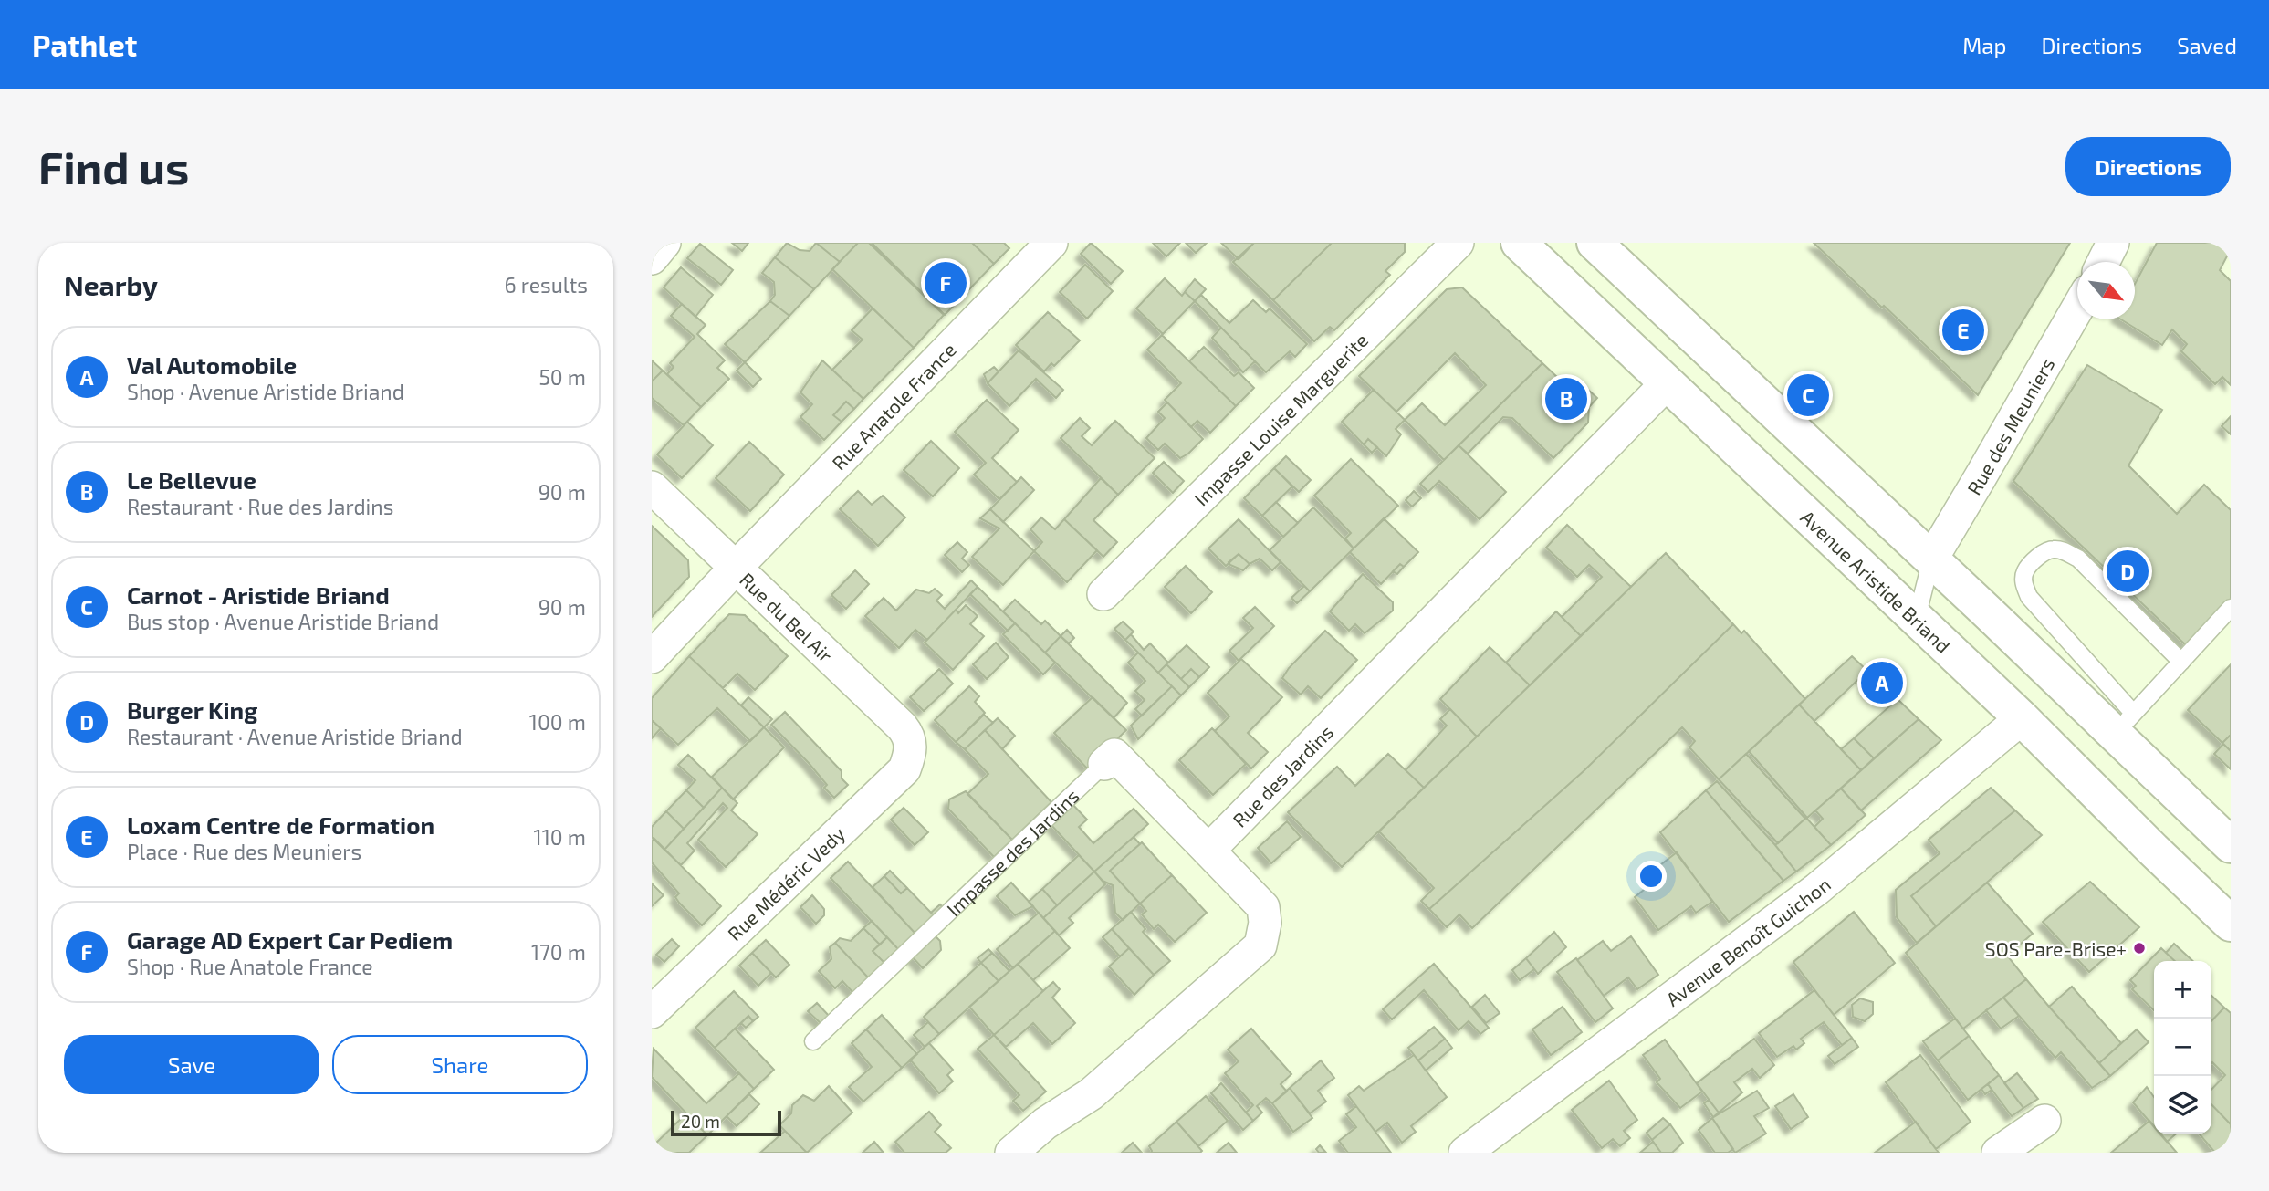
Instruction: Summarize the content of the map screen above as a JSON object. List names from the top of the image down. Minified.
{"streets":{"main road":["Avenue Aristide Briand"],"street":["Rue Anatole France","Impasse Louise Marguerite","Rue des Meuniers","Rue du Bel Air","Rue des Jardins","Impasse des Jardins","Rue Médéric Vedy","Avenue Benoît Guichon"]},"crossings":[["Rue Anatole France","Rue du Bel Air"],["Avenue Aristide Briand","Rue des Jardins"],["Avenue Aristide Briand","Avenue Benoît Guichon"],["Rue du Bel Air","Rue Médéric Vedy"],["Rue des Jardins","Impasse des Jardins"]],"places":["SOS Pare-Brise+"],"scale_bar":"20 m","north":"bottom right","page":{"header":"Pathlet","nav":["Map","Directions","Saved"],"buttons":["Directions",["Save","Share"]],"title":"Find us","heading":["Nearby","6 results"],"pins":["F","E","C","B","D","A"],"list":[{"mark":"A","name":"Val Automobile","note":"Shop · Avenue Aristide Briand","value":"50 m"},{"mark":"B","name":"Le Bellevue","note":"Restaurant · Rue des Jardins","value":"90 m"},{"mark":"C","name":"Carnot - Aristide Briand","note":"Bus stop · Avenue Aristide Briand","value":"90 m"},{"mark":"D","name":"Burger King","note":"Restaurant · Avenue Aristide Briand","value":"100 m"},{"mark":"E","name":"Loxam Centre de Formation","note":"Place · Rue des Meuniers","value":"110 m"},{"mark":"F","name":"Garage AD Expert Car Pediem","note":"Shop · Rue Anatole France","value":"170 m"}],"map_buttons":["+","−"],"scale":"20 m"}}
